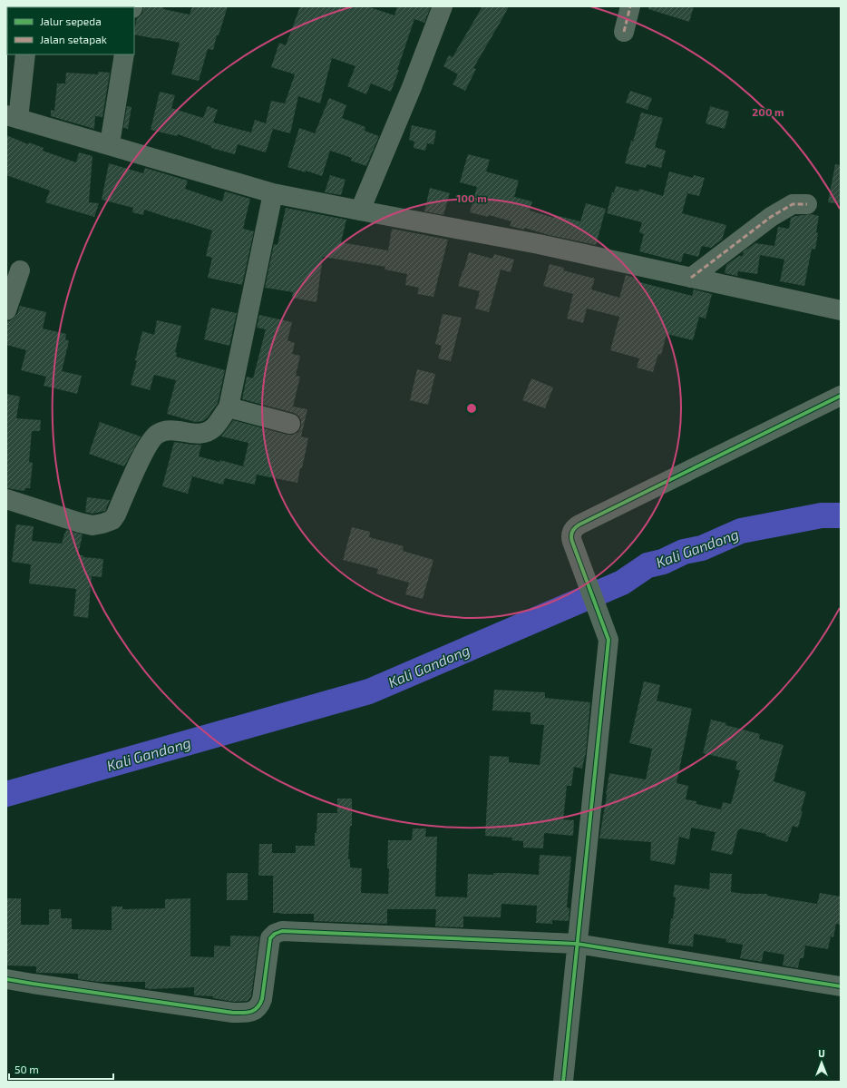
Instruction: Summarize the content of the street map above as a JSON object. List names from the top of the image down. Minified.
{"water":["Kali Gandong"],"legend":["Jalur sepeda","Jalan setapak"],"scale_bar":"50 m","north":"top","rings":["200 m","100 m"]}
